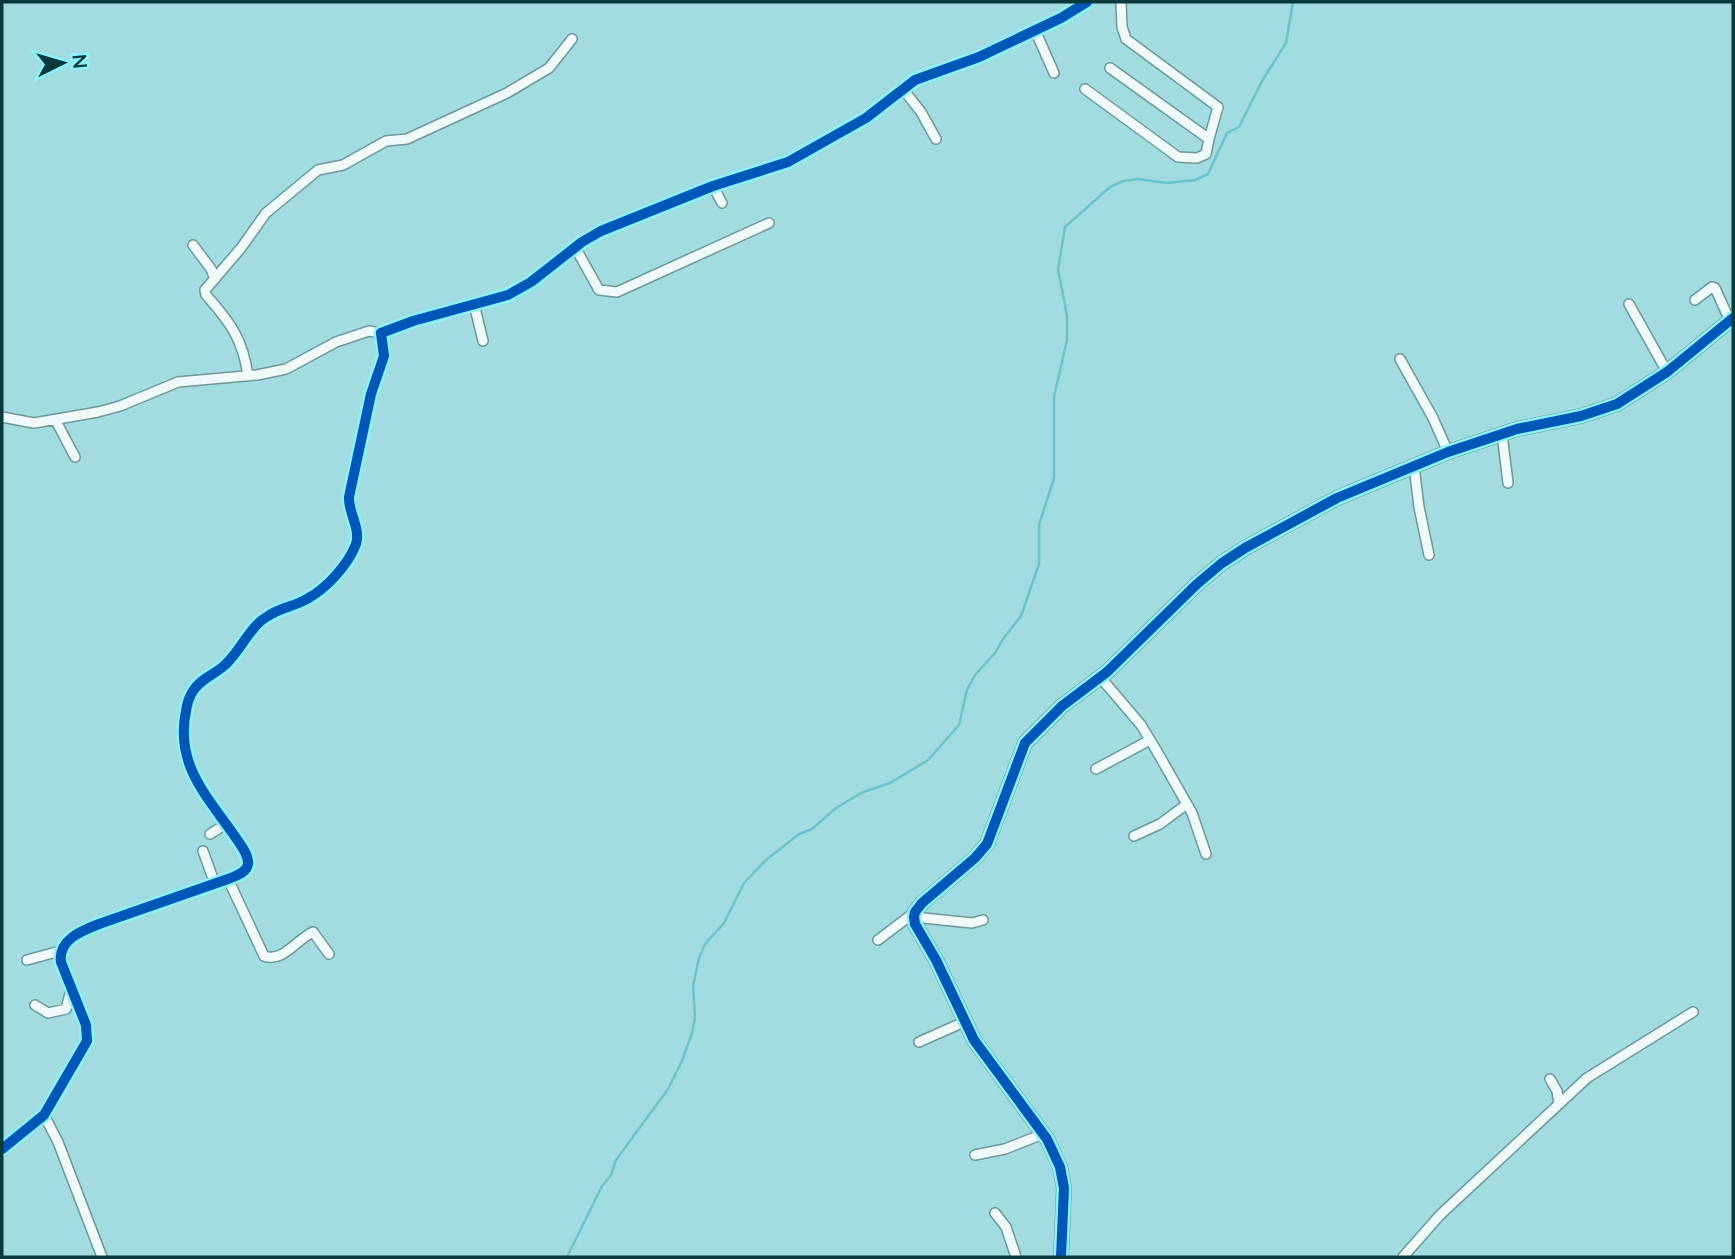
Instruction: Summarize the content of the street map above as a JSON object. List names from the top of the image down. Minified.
{"north":"right"}
